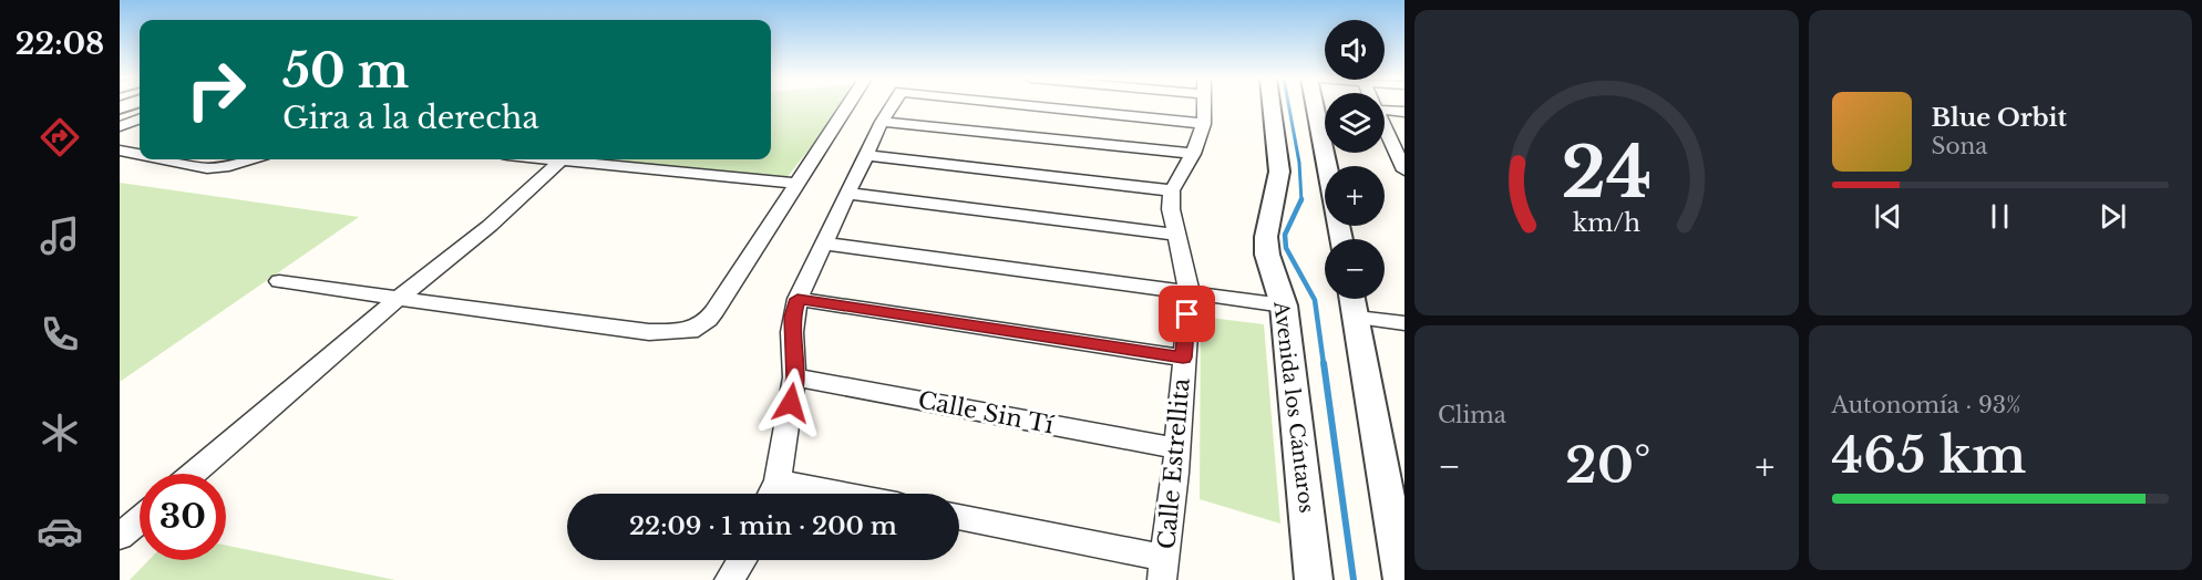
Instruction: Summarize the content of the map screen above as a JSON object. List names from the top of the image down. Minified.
{"streets":{"street":["Avenida los Cántaros","Calle Sin Tí","Calle Estrellita"]},"crossings":[["Calle Sin Tí","Calle Estrellita"]],"page":{"tabs":"22:08","map_buttons":["+","−"],"turn":["50 m","Gira a la derecha"],"song":["Blue Orbit","Sona"],"tile":["Clima",["Autonomía · 93%","465 km"]],"heat":["−","20°","+"],"limit":"30","trip":"22:09 · 1 min · 200 m","gauge":["24","km/h"]}}
